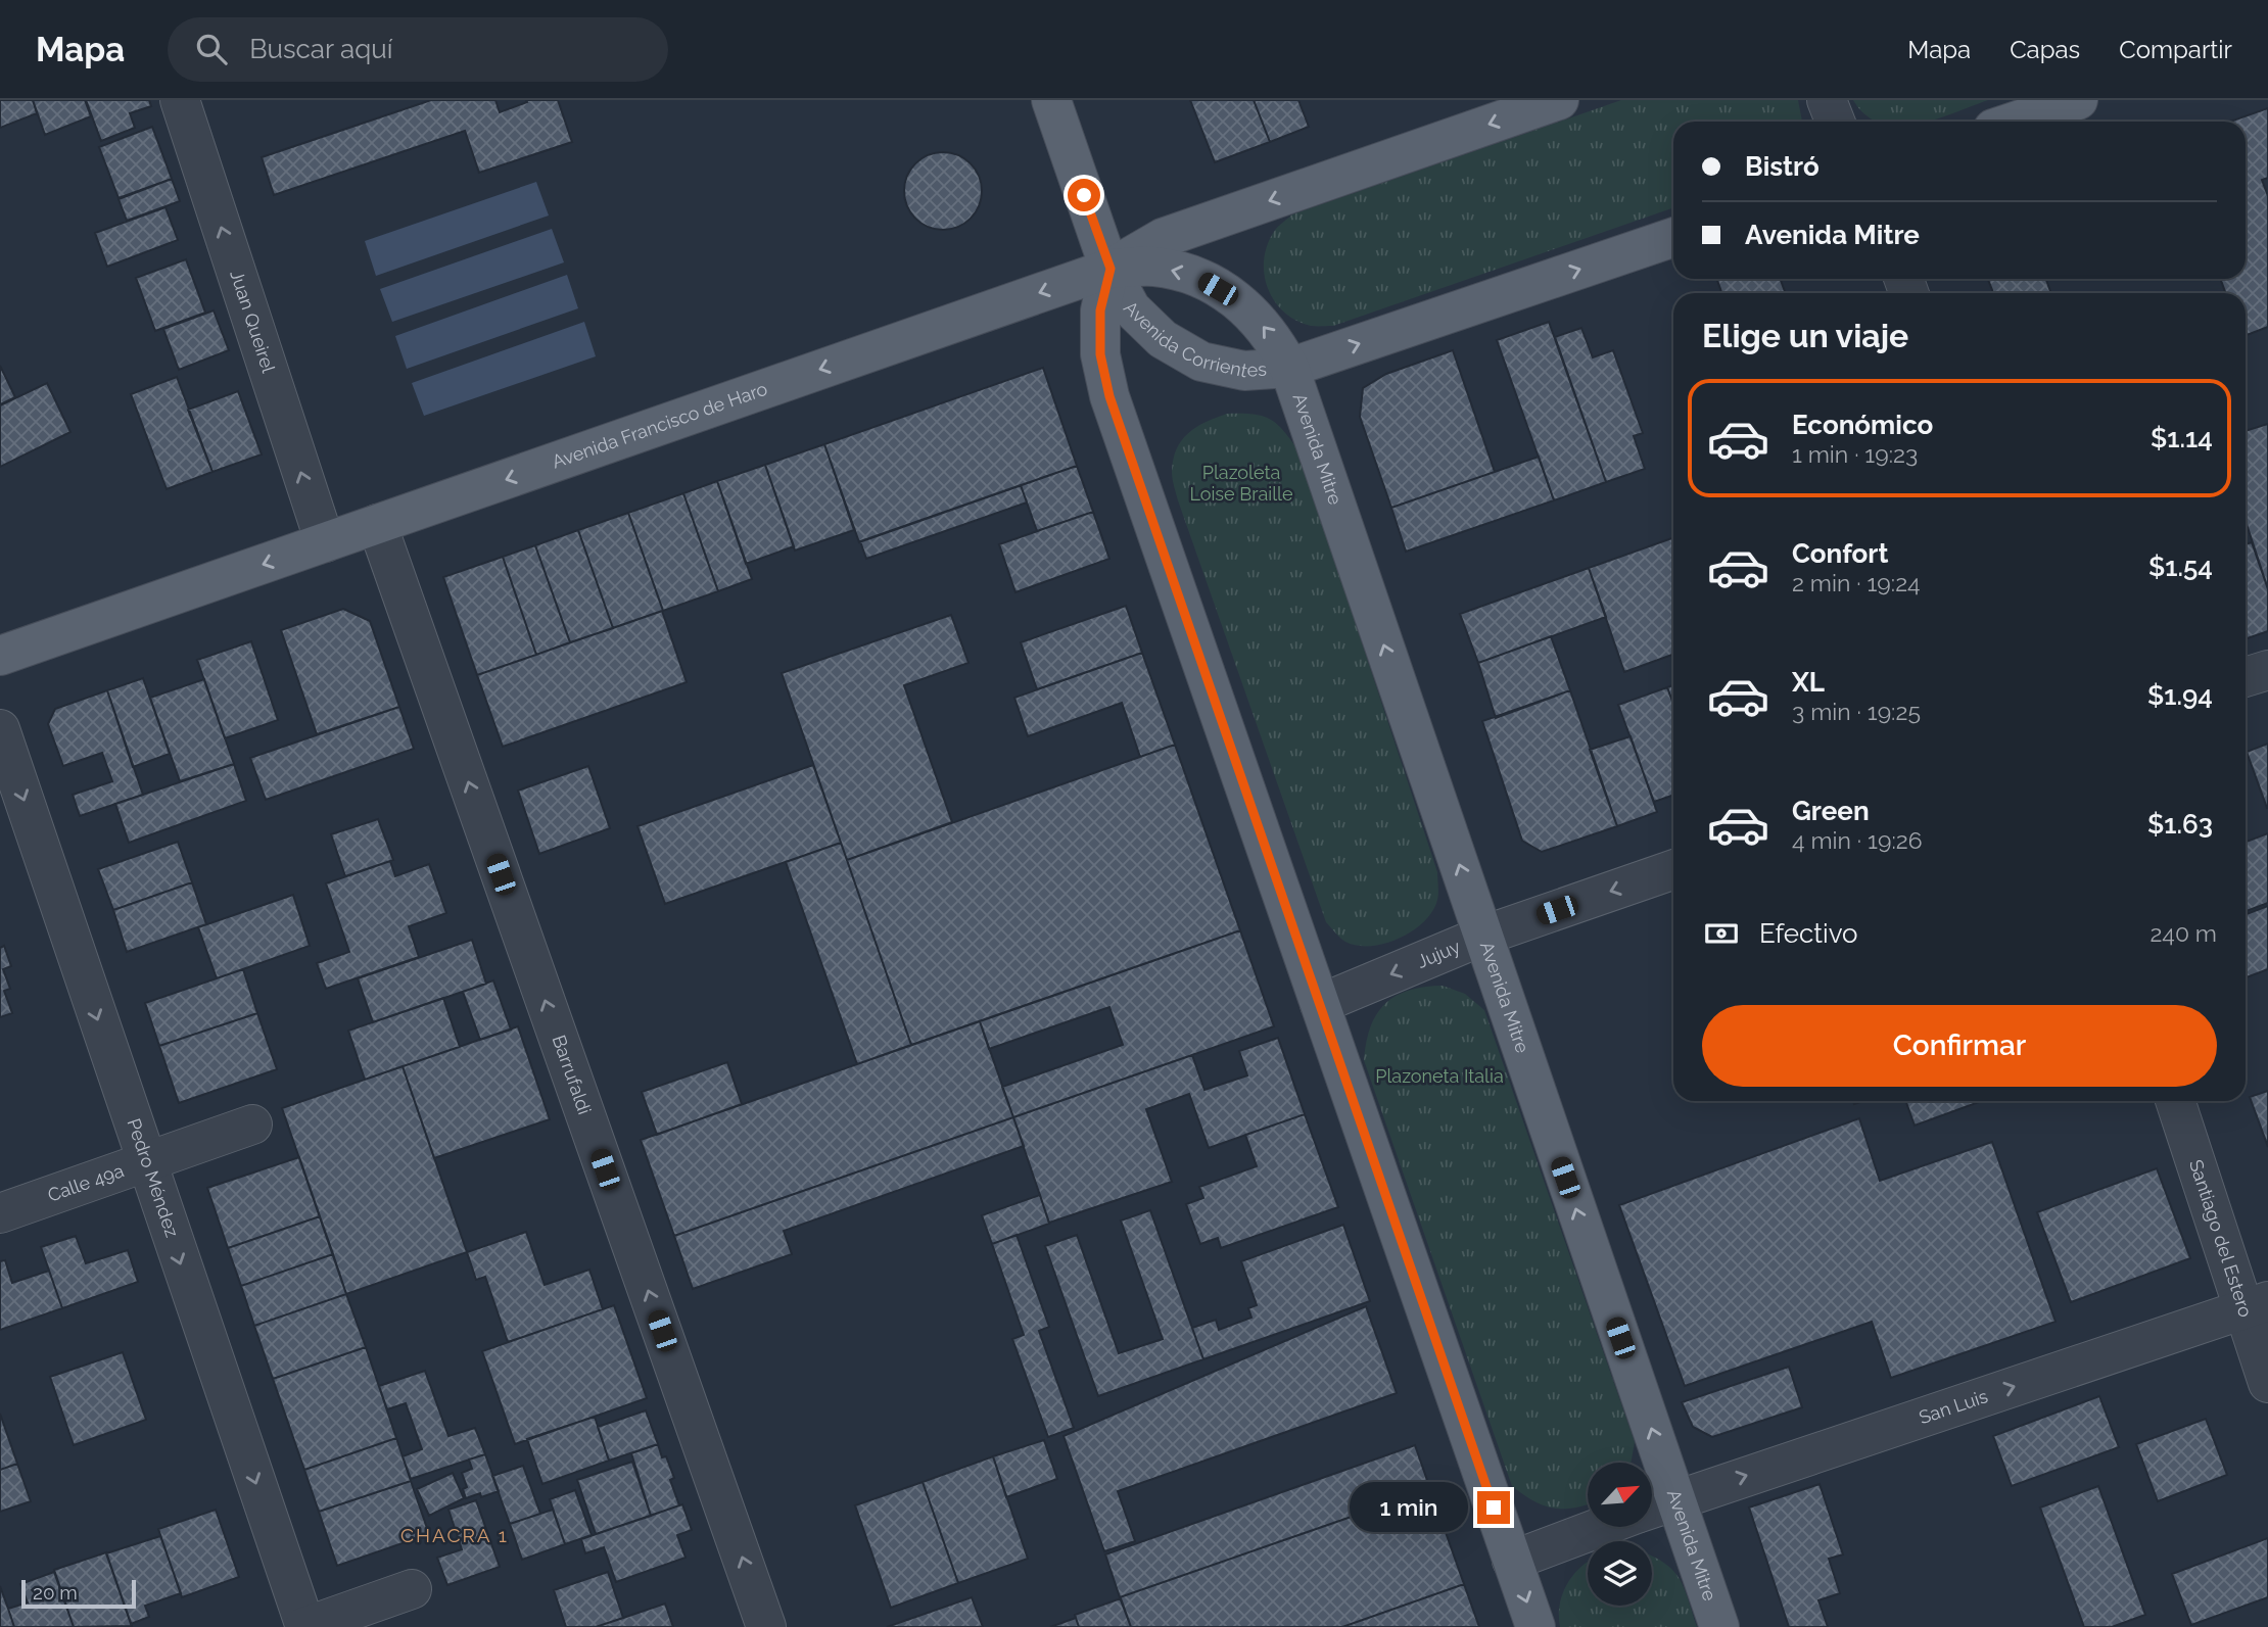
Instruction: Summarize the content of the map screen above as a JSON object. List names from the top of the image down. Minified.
{"streets":{"main road":["Avenida Corrientes","Avenida Francisco de Haro","Avenida Mitre"],"street":["Juan Queirel","Jujuy","Barrufaldi","Pedro Méndez","Calle 49a","Santiago del Estero","San Luis"]},"crossings":[["Juan Queirel","Avenida Francisco de Haro"],["Avenida Corrientes","Avenida Francisco de Haro"],["Avenida Corrientes","Avenida Mitre"],["Avenida Francisco de Haro","Avenida Mitre"],["Avenida Francisco de Haro","Barrufaldi"],["Avenida Mitre","Jujuy"],["Avenida Mitre","San Luis"],["Pedro Méndez","Calle 49a"],["Santiago del Estero","San Luis"]],"one_way":["Juan Queirel","Jujuy","Barrufaldi","Pedro Méndez","San Luis"],"districts":["CHACRA 1"],"parks":["Plazoleta Loise Braille","Plazoneta Italia"],"scale_bar":"20 m","north":"top right","page":{"header":"Mapa","search":"Buscar aquí","nav":["Mapa","Capas","Compartir"],"banner":["Bistró","Avenida Mitre"],"heading":"Elige un viaje","list":[{"name":"Económico","note":"1 min · 19:23","value":"$1.14"},{"name":"Confort","note":"2 min · 19:24","value":"$1.54"},{"name":"XL","note":"3 min · 19:25","value":"$1.94"},{"name":"Green","note":"4 min · 19:26","value":"$1.63"}],"pay":["Efectivo","240 m"],"buttons":"Confirmar","bubble":"1 min","scale":"20 m"}}
